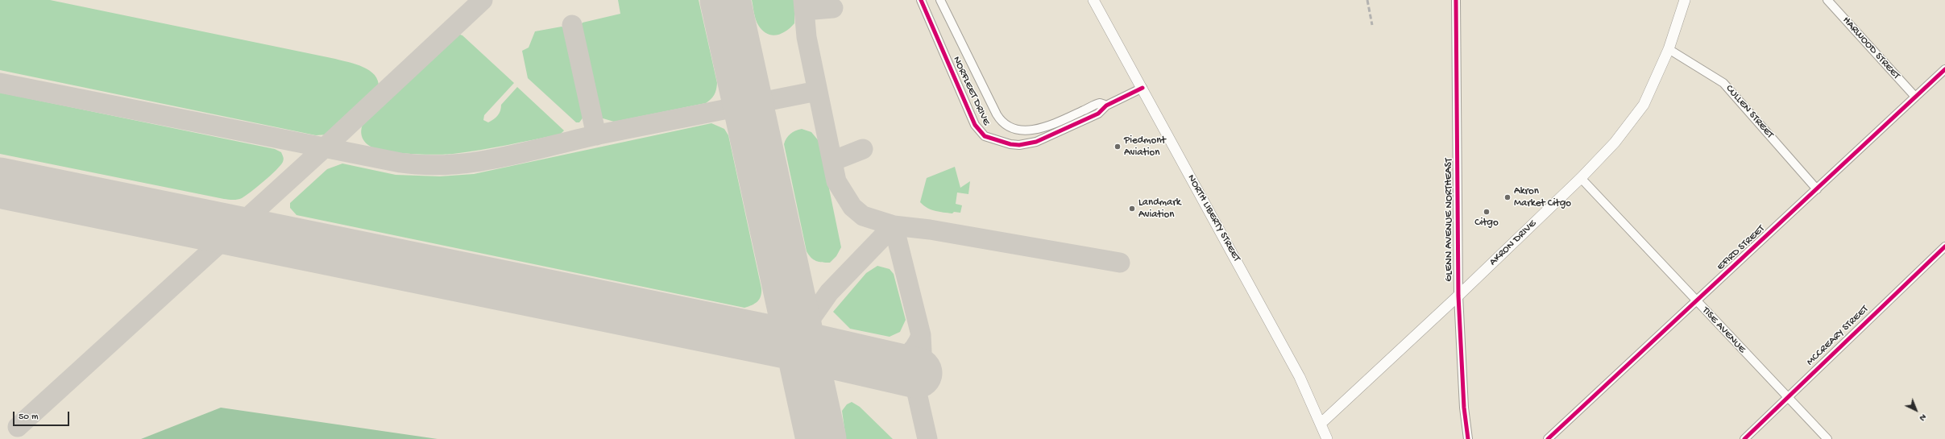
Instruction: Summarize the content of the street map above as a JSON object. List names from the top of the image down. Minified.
{"streets":{"main road":["NORTH LIBERTY STREET","AKRON DRIVE"],"street":["HARWOOD STREET","NORFLEET DRIVE","CULLEN STREET","GLENN AVENUE NORTHEAST","EFIRD STREET","TISE AVENUE","MCCREARY STREET"]},"crossings":[["HARWOOD STREET","EFIRD STREET"],["NORFLEET DRIVE","NORTH LIBERTY STREET"],["CULLEN STREET","AKRON DRIVE"],["CULLEN STREET","EFIRD STREET"],["NORTH LIBERTY STREET","AKRON DRIVE"],["GLENN AVENUE NORTHEAST","AKRON DRIVE"],["AKRON DRIVE","TISE AVENUE"],["EFIRD STREET","TISE AVENUE"],["TISE AVENUE","MCCREARY STREET"]],"places":["Piedmont Aviation","Akron Market Citgo","Landmark Aviation","Citgo"],"scale_bar":"50 m","north":"bottom right"}
